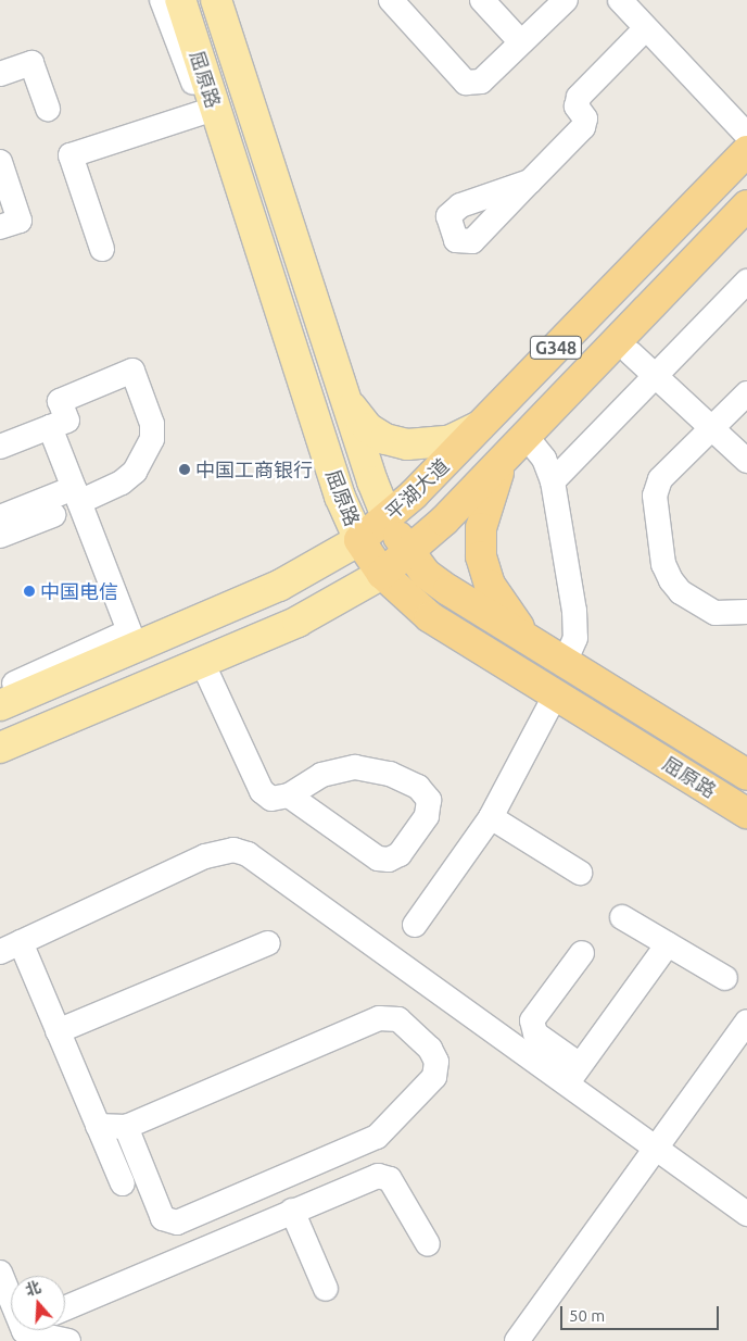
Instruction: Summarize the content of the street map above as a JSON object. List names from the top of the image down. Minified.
{"streets":{"highway":["屈原路","G348","平湖大道"]},"crossings":[["屈原路","平湖大道"]],"places":["中国工商银行","中国电信"],"scale_bar":"50 m","north":"top"}
